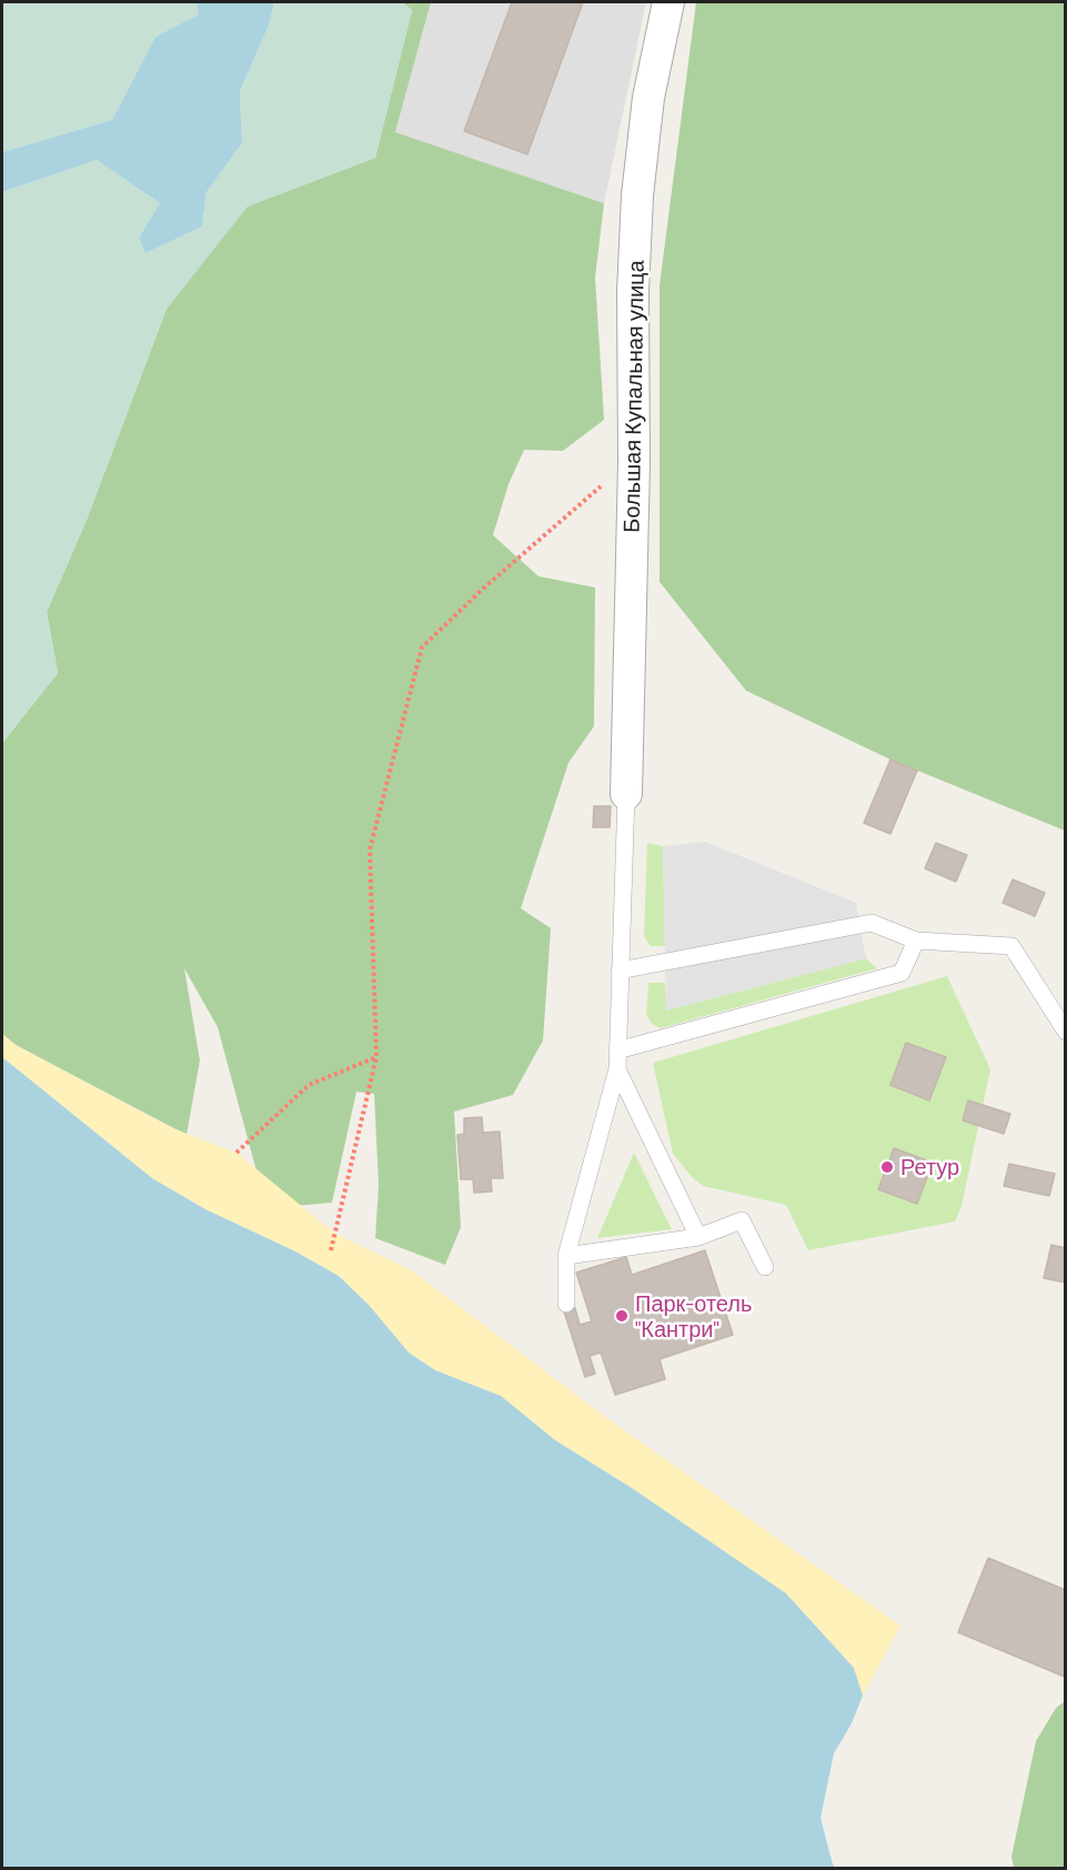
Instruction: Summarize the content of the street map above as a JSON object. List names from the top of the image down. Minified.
{"streets":{"street":["Большая Купальная улица"]},"places":["Ретур","Парк-отель \"Кантри\""]}
